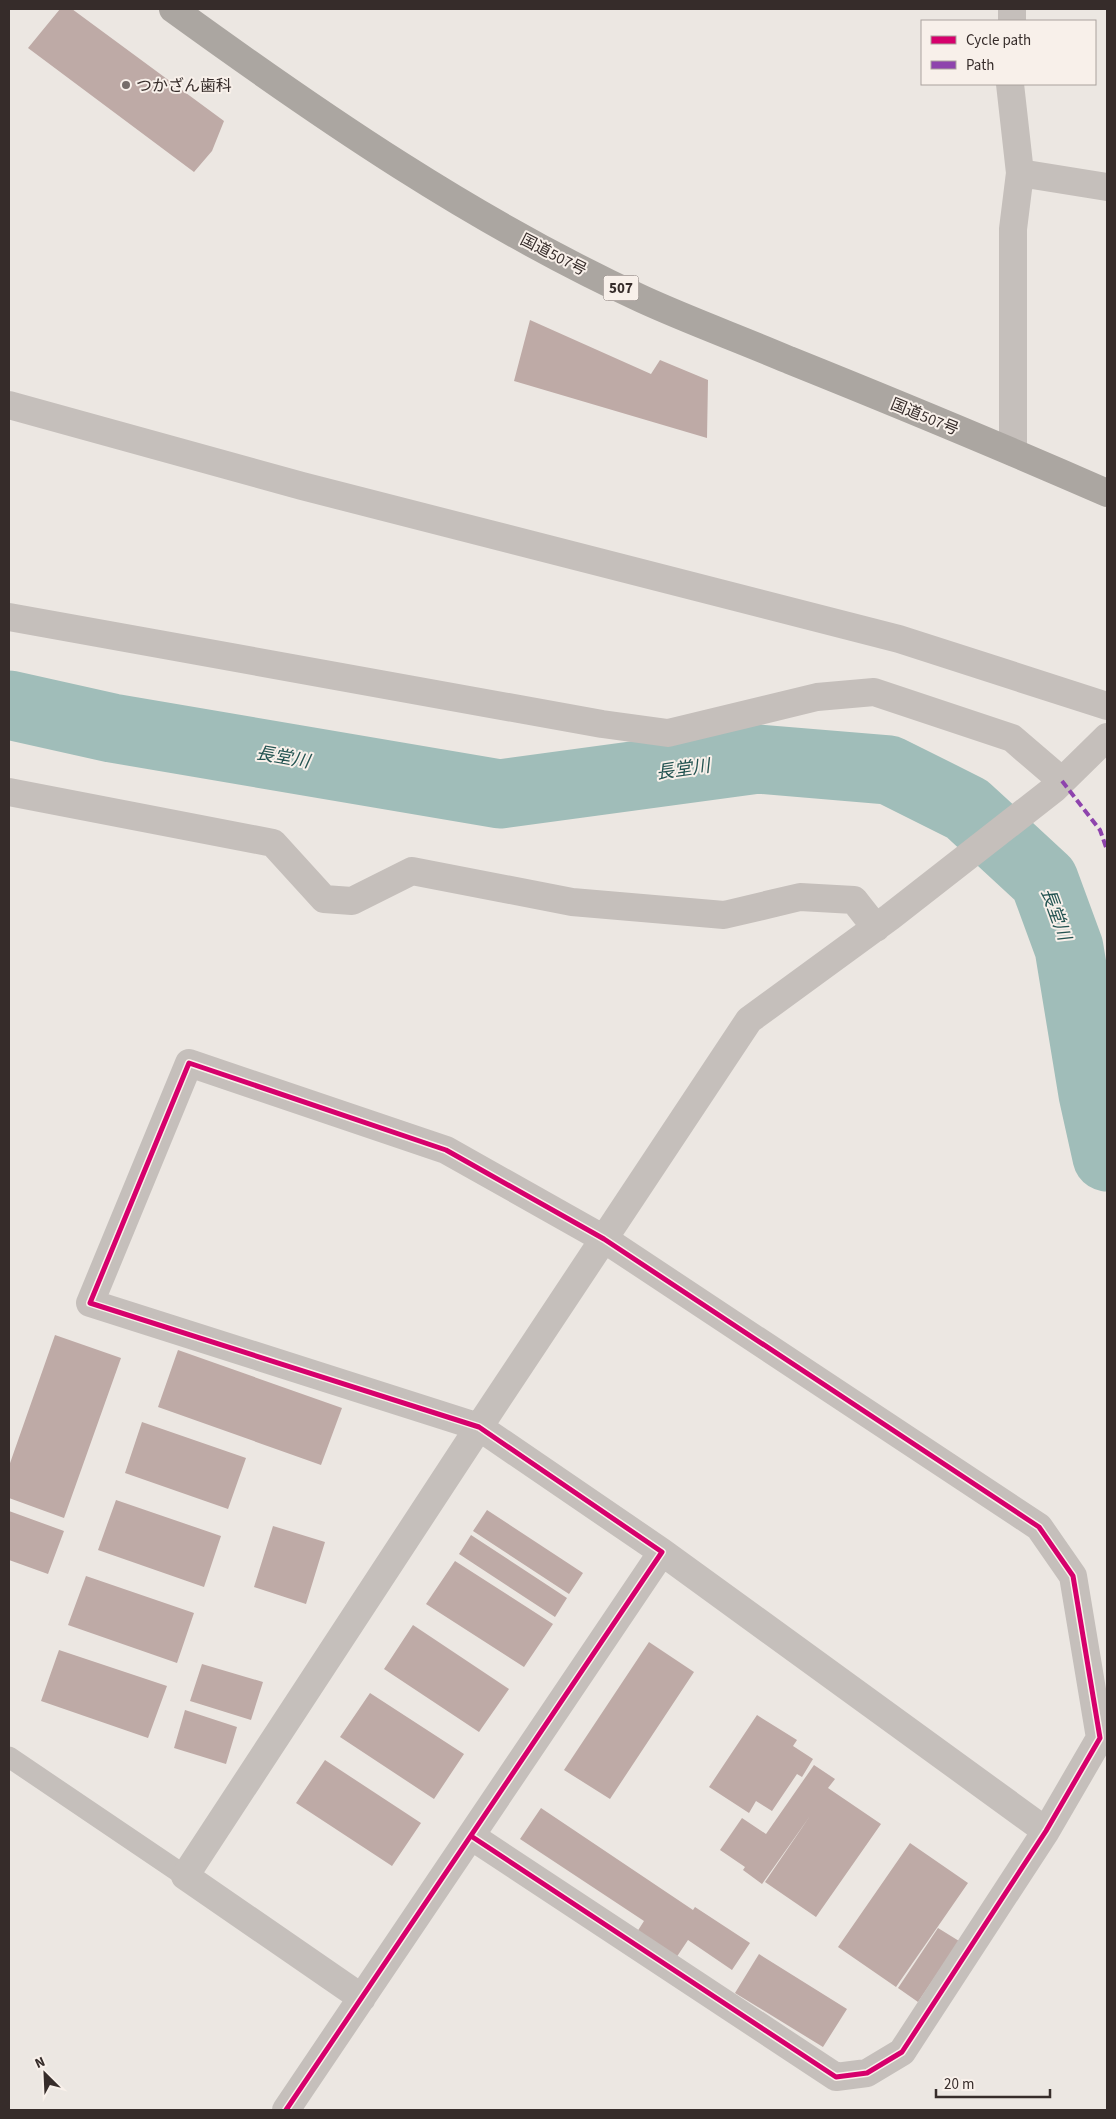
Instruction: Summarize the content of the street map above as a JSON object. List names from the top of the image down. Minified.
{"streets":{"highway":["国道507号","507"]},"water":["長堂川"],"places":["つかざん歯科"],"legend":["Cycle path","Path"],"scale_bar":"20 m","north":"top left"}
